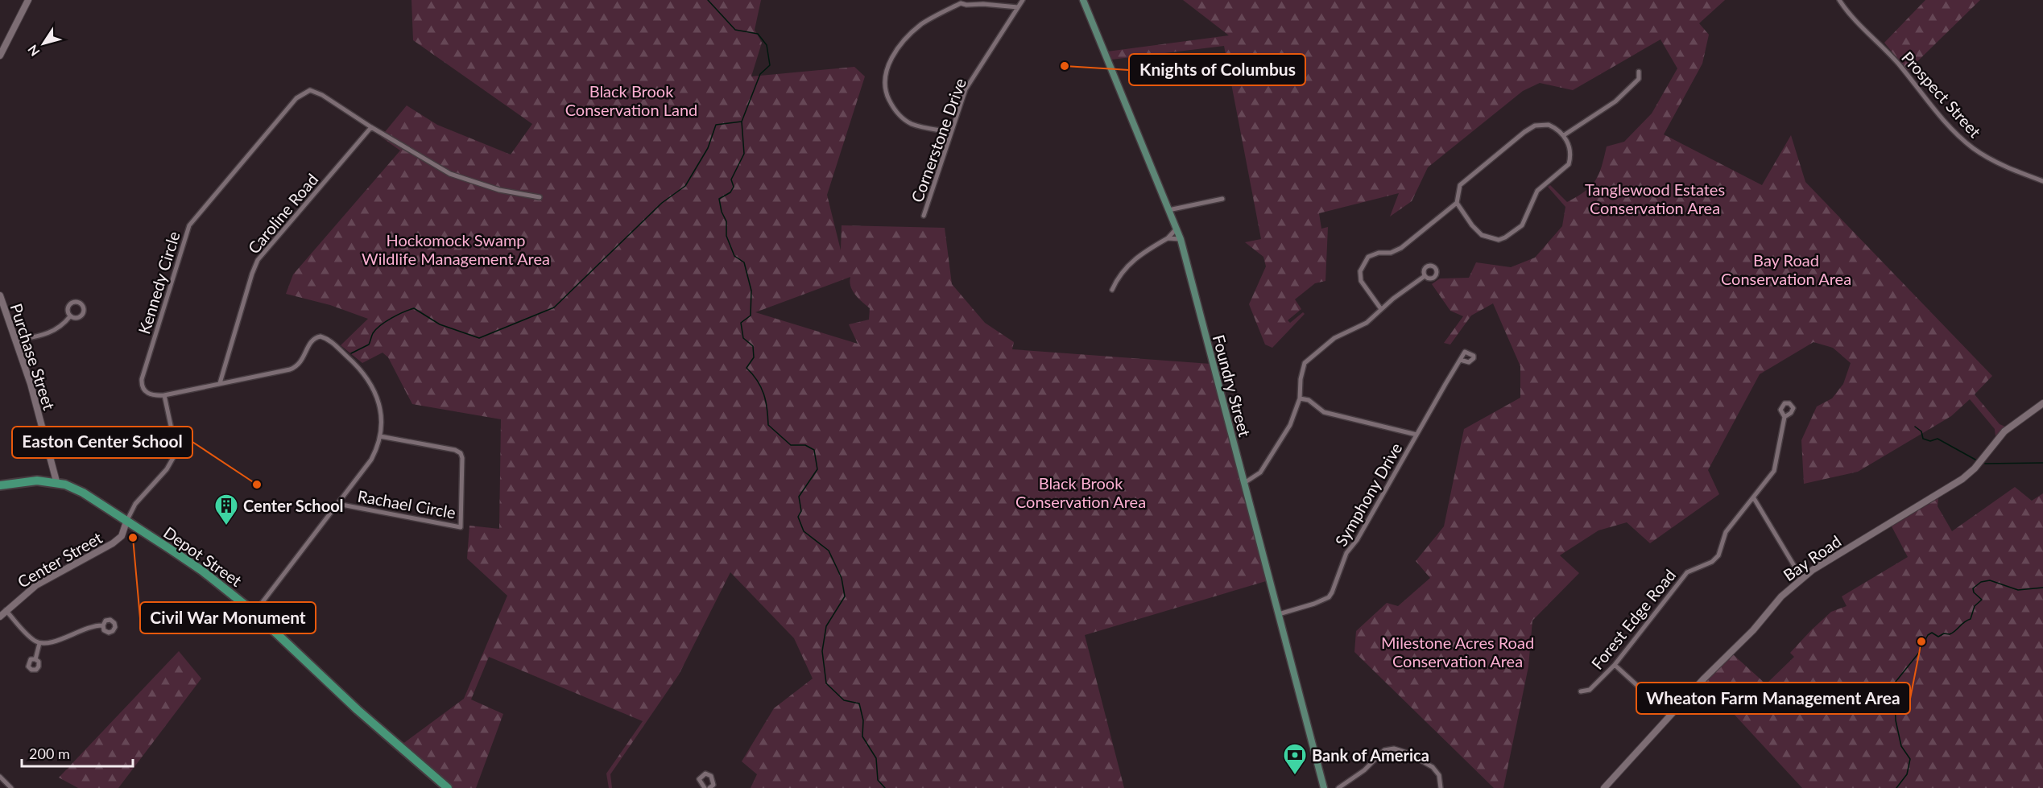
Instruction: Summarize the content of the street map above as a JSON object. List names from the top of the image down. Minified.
{"streets":{"highway":["Depot Street"],"main road":["Purchase Street","Foundry Street","Bay Road","Center Street"],"street":["Prospect Street","Cornerstone Drive","Caroline Road","Kennedy Circle","Symphony Drive","Rachael Circle","Forest Edge Road"]},"crossings":[["Caroline Road","Kennedy Circle"],["Kennedy Circle","Rachael Circle"],["Purchase Street","Depot Street"],["Foundry Street","Symphony Drive"],["Depot Street","Center Street"]],"parks":["Black Brook Conservation Land","Tanglewood Estates Conservation Area","Hockomock Swamp Wildlife Management Area","Bay Road Conservation Area","Black Brook Conservation Area","Milestone Acres Road Conservation Area"],"places":{"other":["Knights of Columbus","Easton Center School","Civil War Monument","Wheaton Farm Management Area"],"building":["Center School"],"bank":["Bank of America"]},"scale_bar":"200 m","north":"bottom left"}
